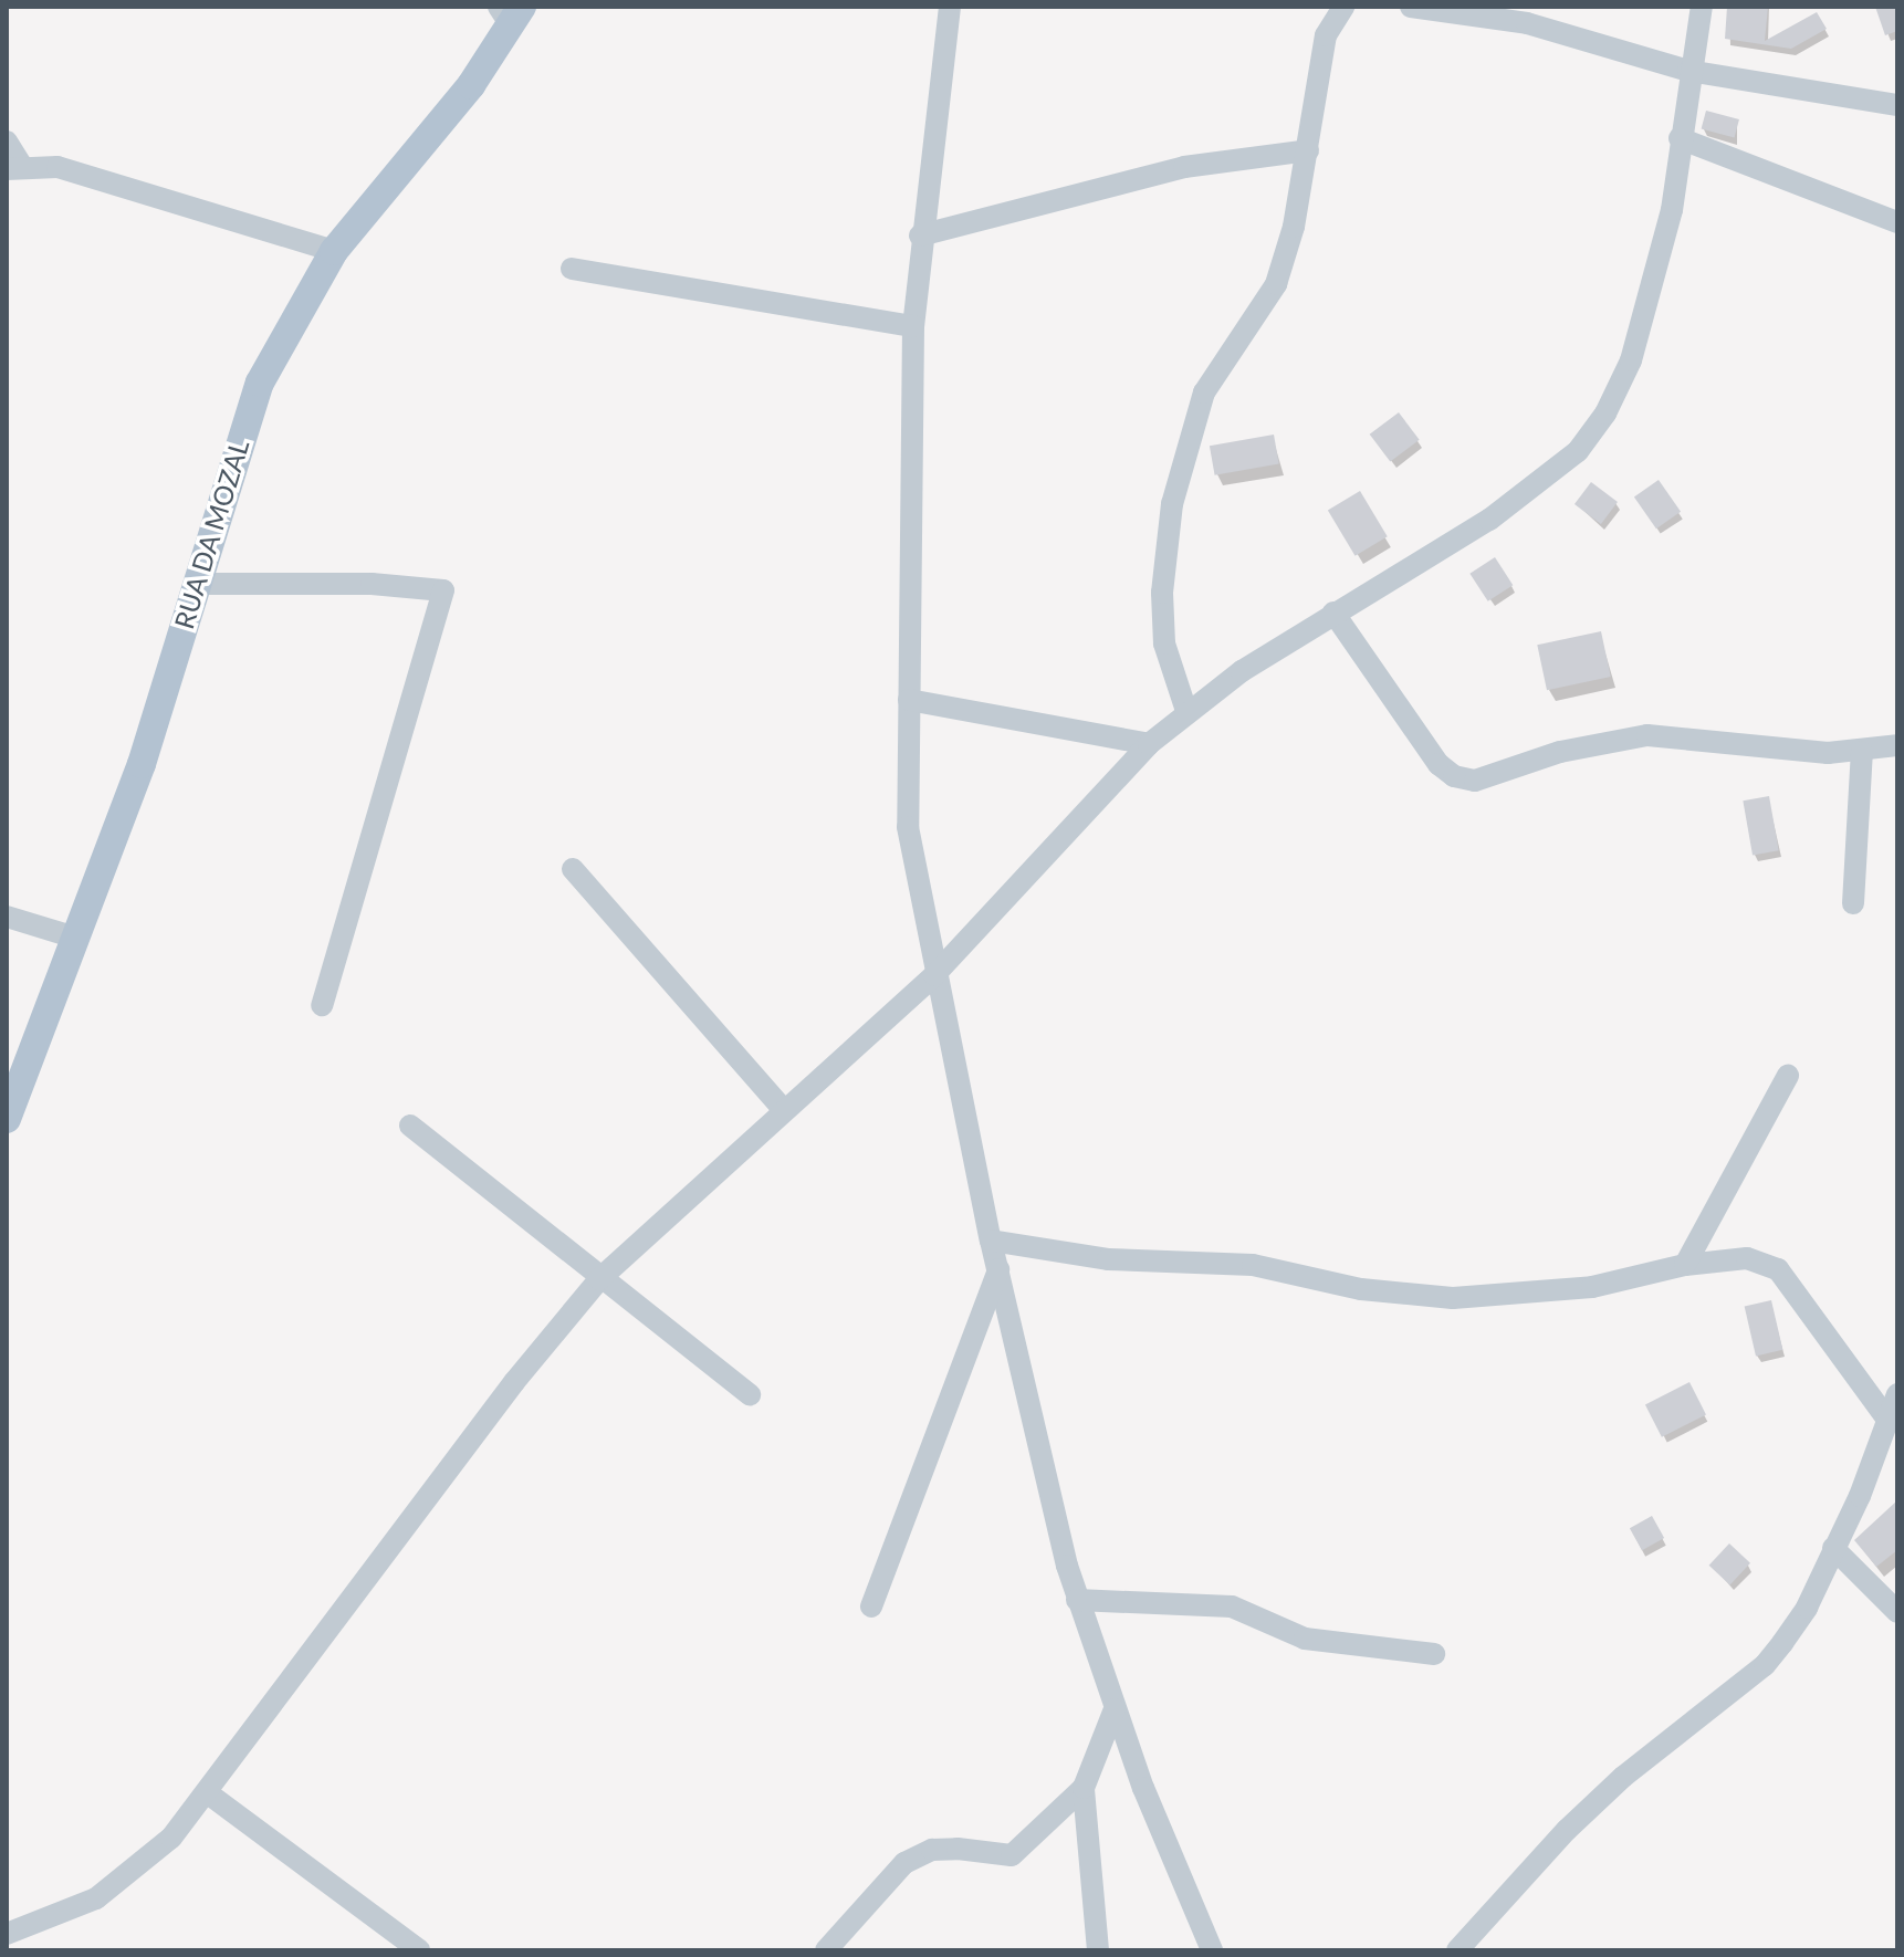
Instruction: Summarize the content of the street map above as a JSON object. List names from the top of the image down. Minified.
{"streets":{"main road":["RUA DA MOZAL"]}}
